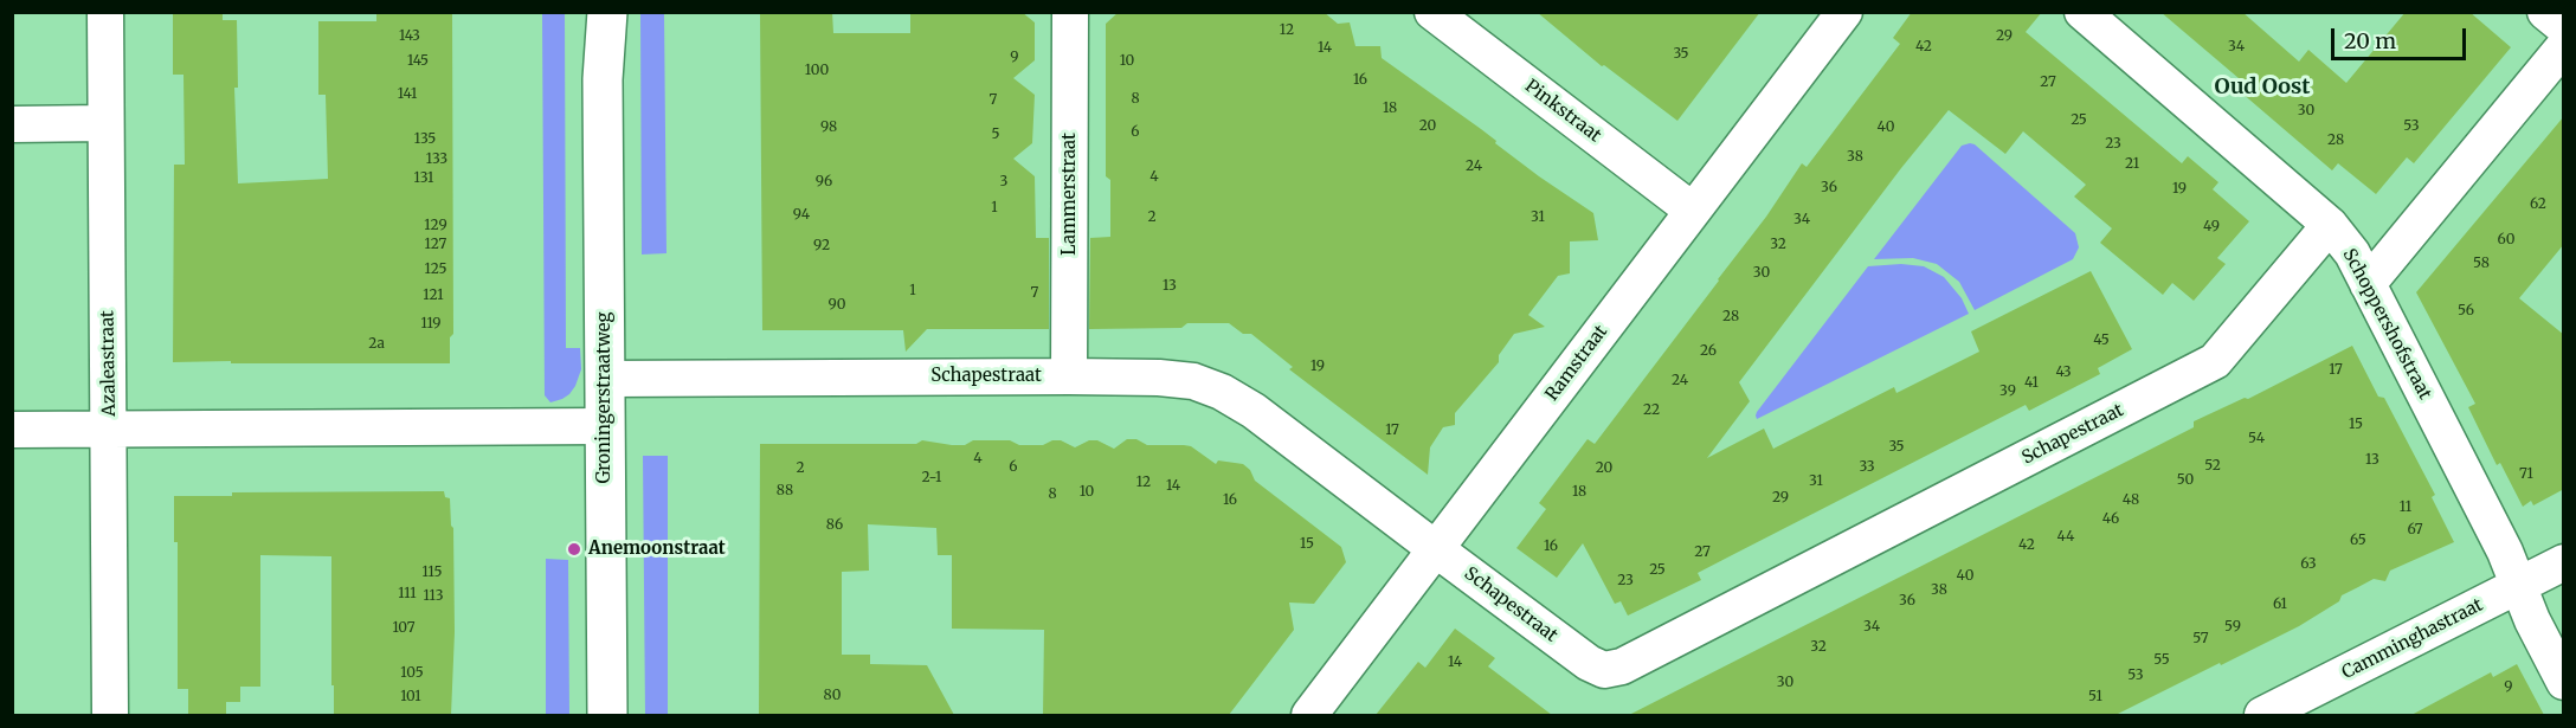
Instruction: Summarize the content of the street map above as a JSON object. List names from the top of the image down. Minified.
{"streets":{"main road":["Groningerstraatweg"],"street":["Pinkstraat","Lammerstraat","Schoppershofstraat","Azaleastraat","Ramstraat","Schapestraat","Camminghastraat"]},"crossings":[["Pinkstraat","Ramstraat"],["Lammerstraat","Schapestraat"],["Schoppershofstraat","Schapestraat"],["Schoppershofstraat","Camminghastraat"],["Ramstraat","Schapestraat"],["Schapestraat","Groningerstraatweg"]],"districts":["Oud Oost"],"places":["Anemoonstraat"],"house_numbers":["12","143","29","42","34","14","35","9","145","10","100","16","27","141","8","7","18","30","25","20","53","98","40","6","5","135","28","23","38","133","21","24","4","131","96","3","36","19","62","1","94","2","31","34","129","49","60","127","32","92","58","125","30","13","1","7","121","90","56","28","119","45","2a","26","19","17","43","24","41","39","22","15","17","54","35","4","13","52","6","33","2","20","71","2-1","50","31","12","14","88","10","18","8","29","16","48","11","46","86","67","44","65","15","42","16","27","63","25","115","40","23","38","111","113","36","61","34","59","107","57","32","55","14","105","53","30","9","80","101","51"],"scale_bar":"20 m"}
